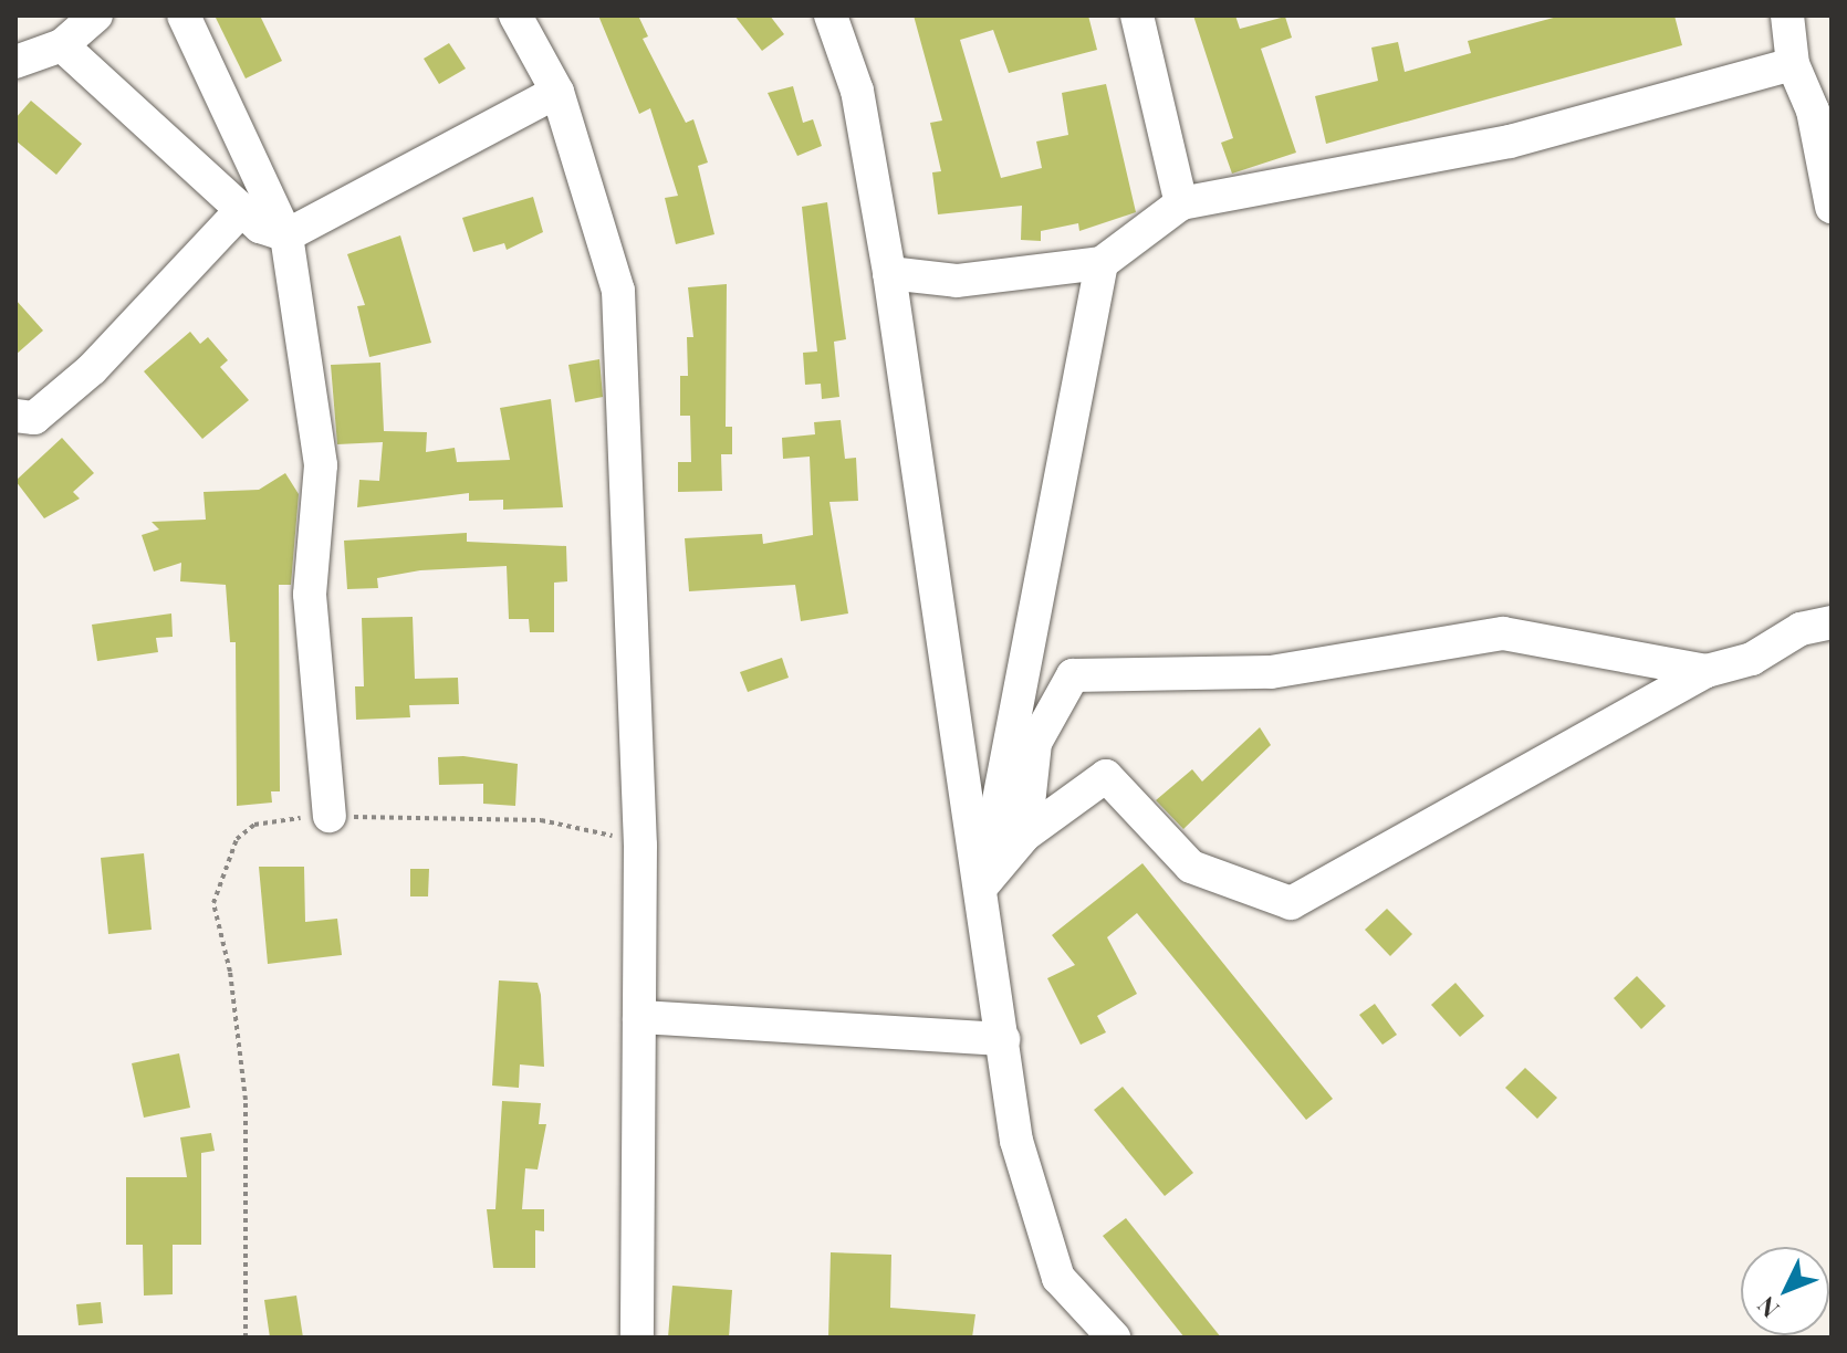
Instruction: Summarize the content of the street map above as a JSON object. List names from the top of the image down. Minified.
{"north":"bottom left"}
